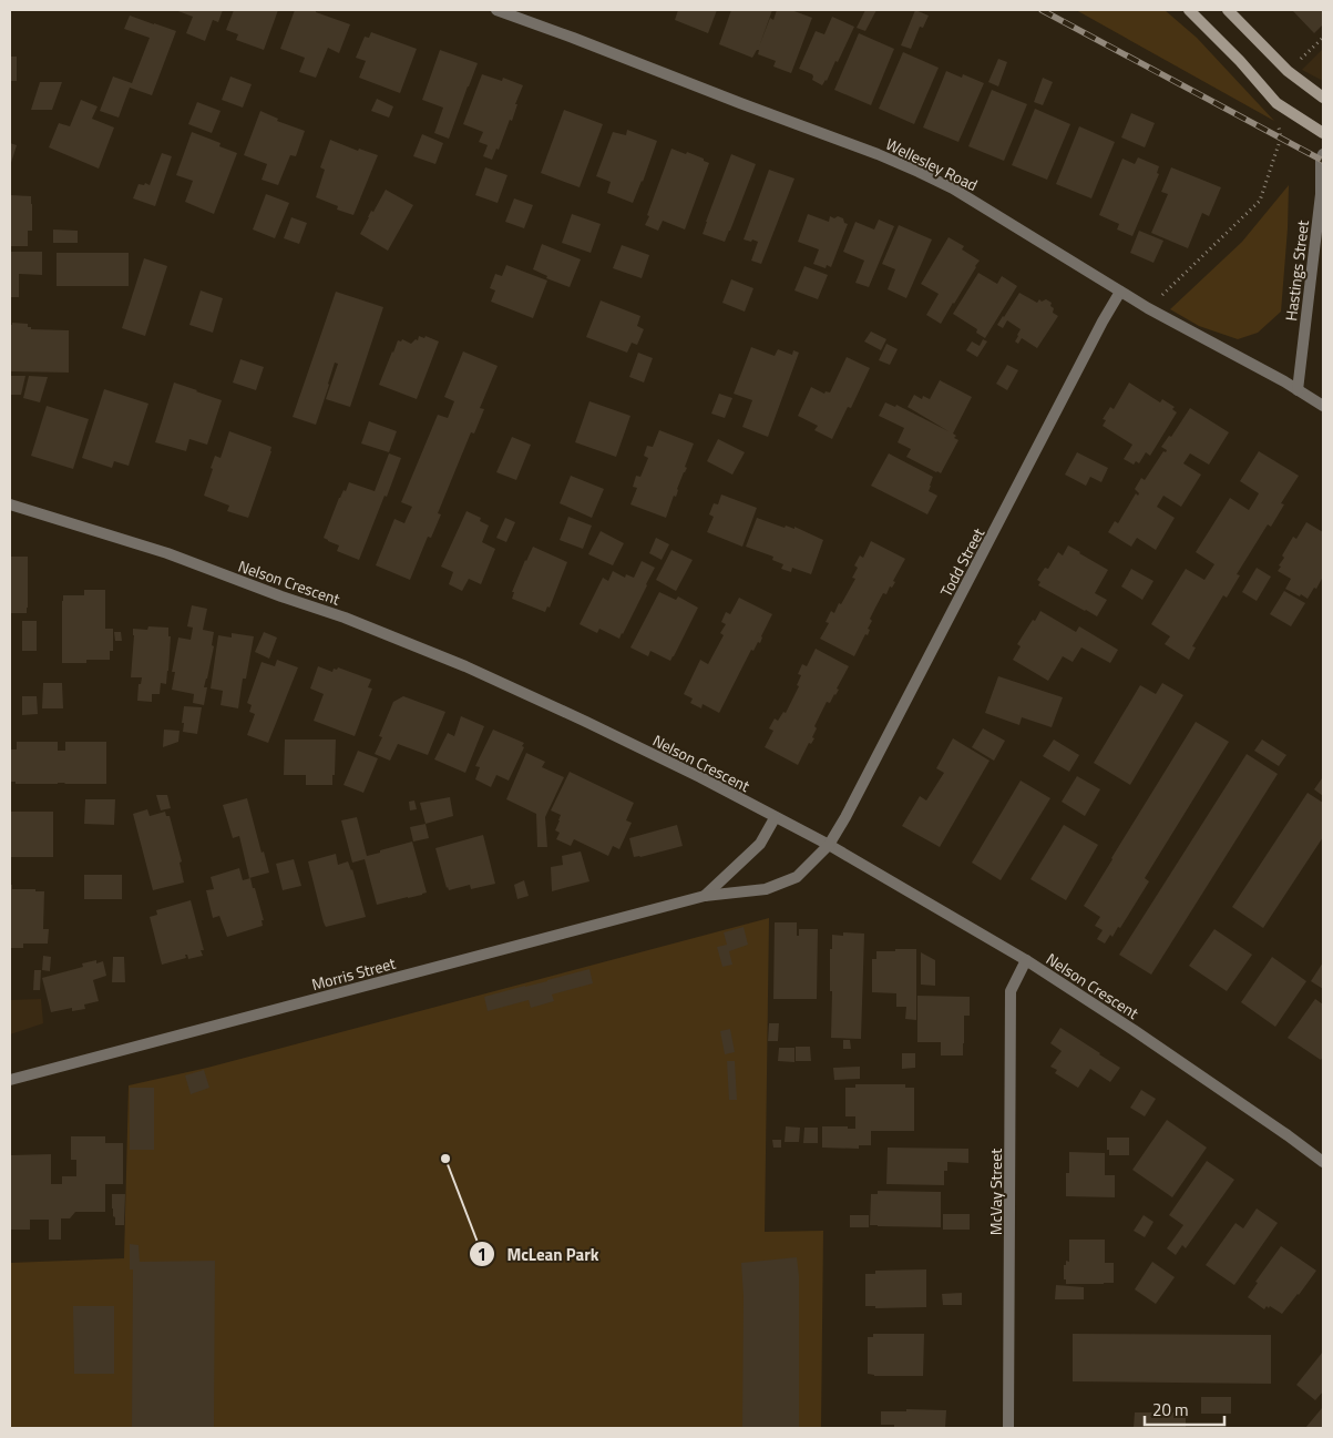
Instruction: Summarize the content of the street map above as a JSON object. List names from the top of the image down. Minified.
{"streets":{"street":["Wellesley Road","Hastings Street","Todd Street","Nelson Crescent","Morris Street","McVay Street"]},"crossings":[["Wellesley Road","Hastings Street"],["Wellesley Road","Todd Street"],["Todd Street","Nelson Crescent"],["Todd Street","Morris Street"],["Nelson Crescent","Morris Street"],["Nelson Crescent","McVay Street"]],"places":["McLean Park"],"scale_bar":"20 m"}
